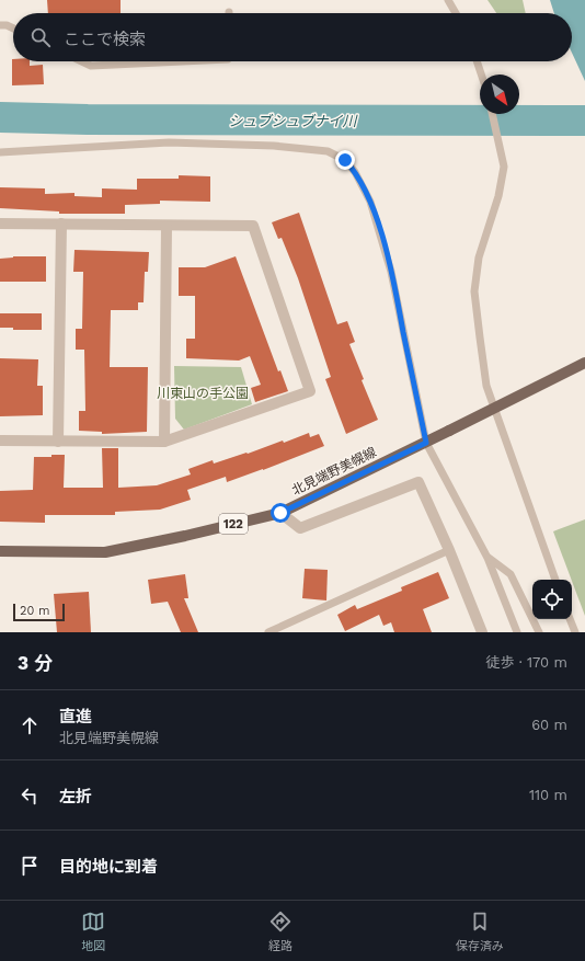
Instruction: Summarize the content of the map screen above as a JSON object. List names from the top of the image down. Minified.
{"streets":{"main road":["北見端野美幌線","122"]},"water":["シュブシュブナイ川"],"parks":["川東山の手公園"],"scale_bar":"20 m","north":"bottom right","page":{"search":"ここで検索","scale":"20 m","heading":["3 分","徒歩 · 170 m"],"list":[["直進","北見端野美幌線","60 m"],["左折","110 m"],"目的地に到着"],"nav":["地図","経路","保存済み"]}}
